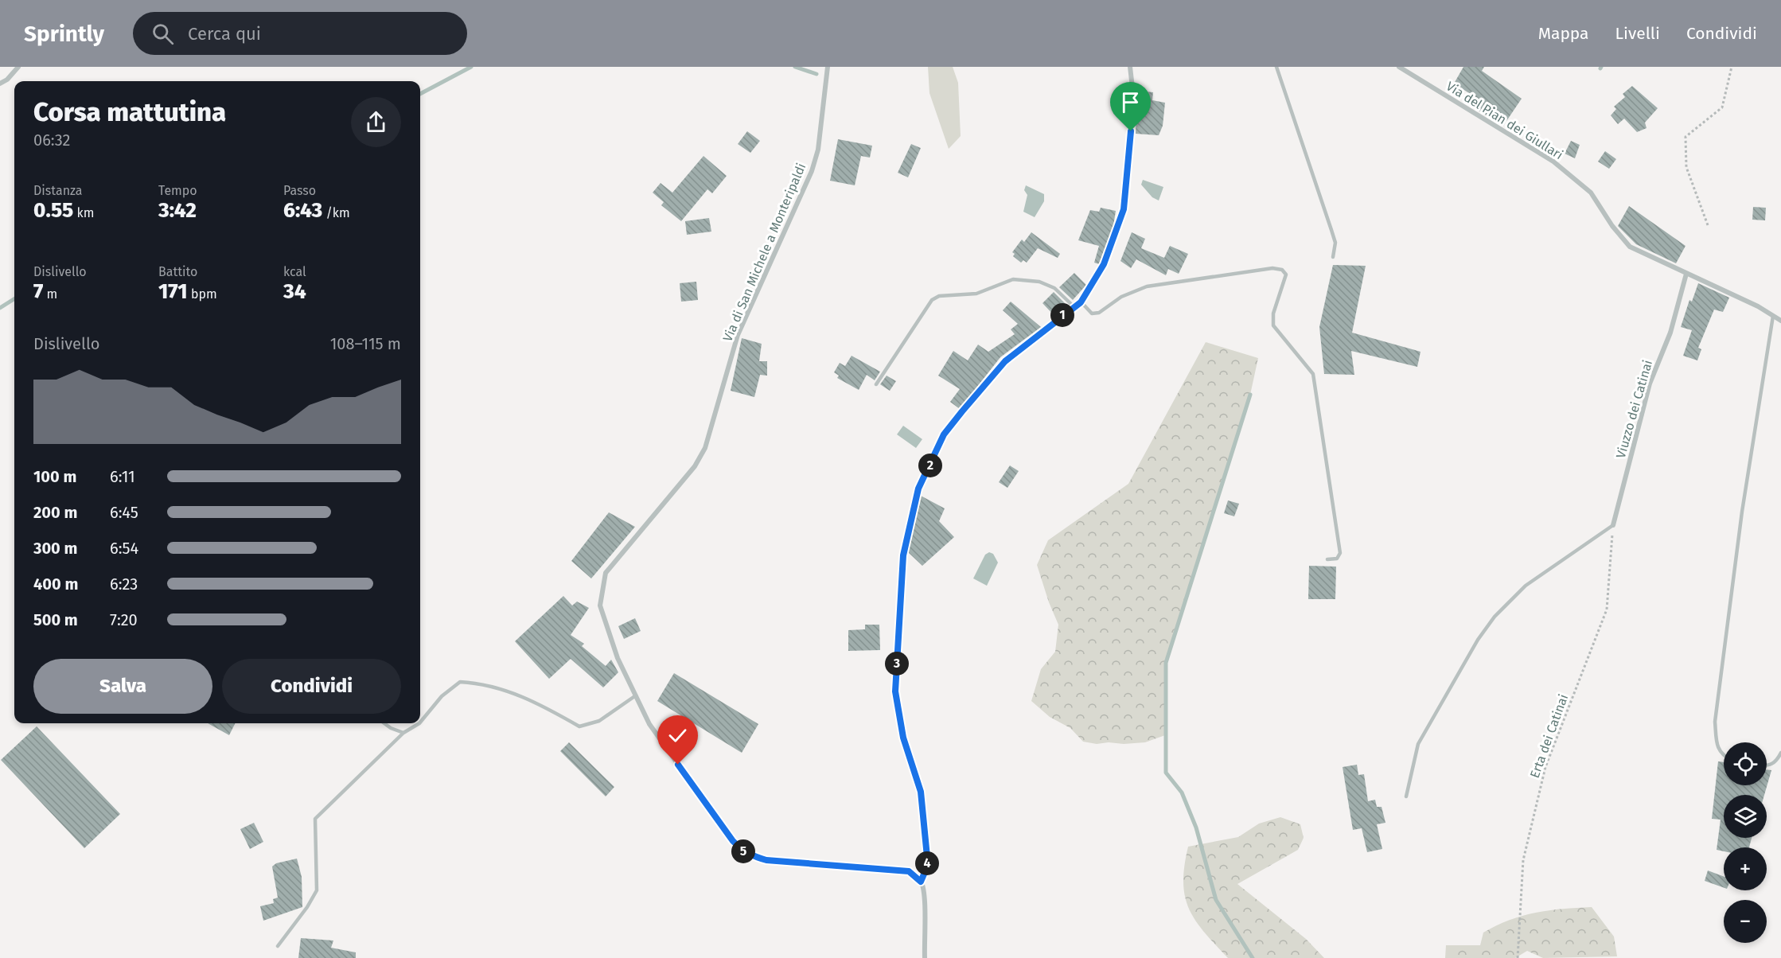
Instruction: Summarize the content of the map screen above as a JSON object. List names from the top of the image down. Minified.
{"streets":{"street":["Via del Pian dei Giullari","Via di San Michele a Monteripaldi","Viuzzo dei Catinai"],"path":["Erta dei Catinai"]},"crossings":[["Via del Pian dei Giullari","Viuzzo dei Catinai"],["Viuzzo dei Catinai","Erta dei Catinai"]],"page":{"header":"Sprintly","search":"Cerca qui","nav":["Mappa","Livelli","Condividi"],"heading":["Corsa mattutina","06:32"],"stats":[["Distanza","0.55 km"],["Tempo","3:42"],["Passo","6:43 /km"],["Dislivello","7 m"],["Battito","171 bpm"],["kcal","34"]],"pins":["1","2","3","5","4"],"chart":["Dislivello","108–115 m"],"list":[{"name":"100 m","note":"6:11"},{"name":"200 m","note":"6:45"},{"name":"300 m","note":"6:54"},{"name":"400 m","note":"6:23"},{"name":"500 m","note":"7:20"}],"buttons":["Salva","Condividi"],"map_buttons":["+","−"]}}
